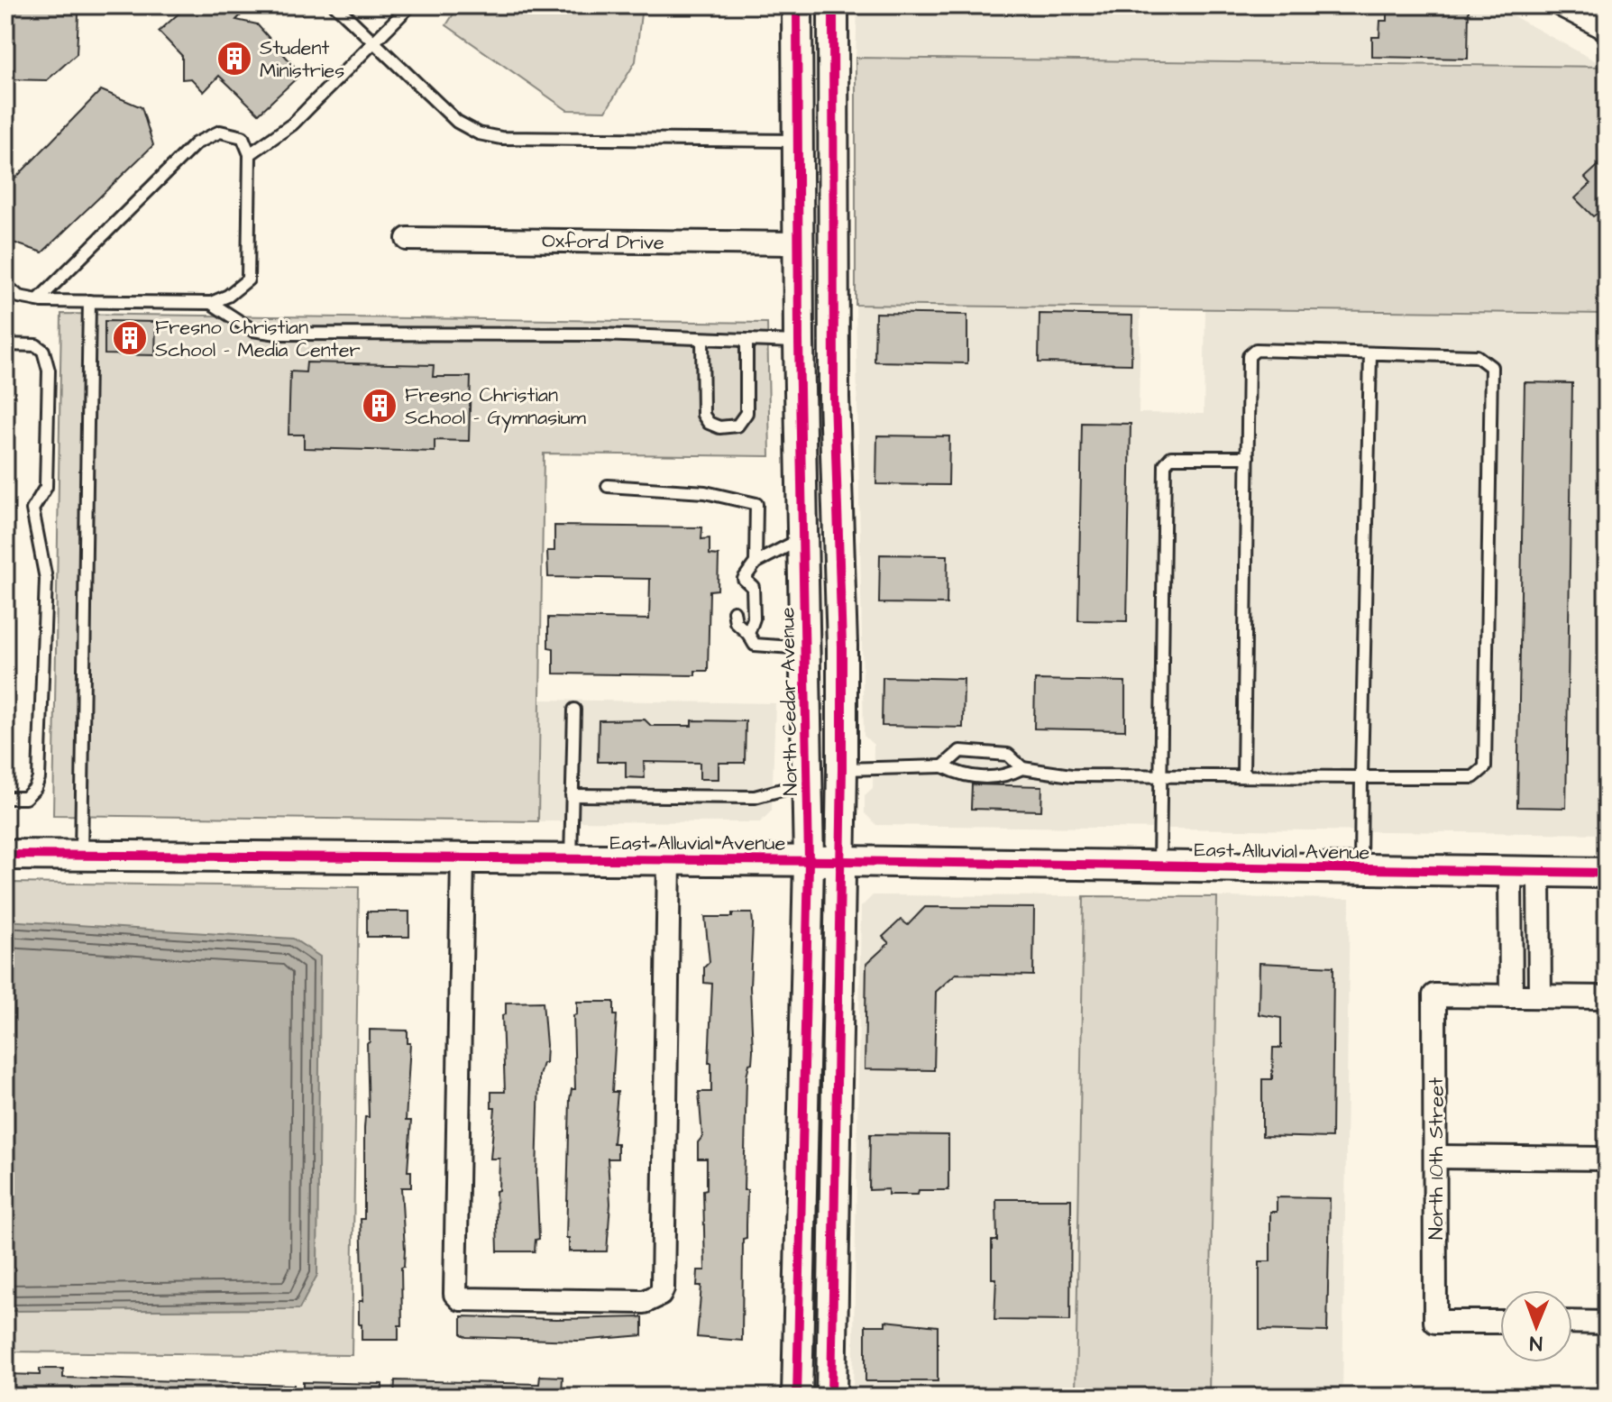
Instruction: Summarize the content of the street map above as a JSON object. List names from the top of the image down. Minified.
{"streets":{"main road":["North Cedar Avenue","East Alluvial Avenue"],"street":["Oxford Drive","North 10th Street"]},"crossings":[["Oxford Drive","North Cedar Avenue"],["North Cedar Avenue","East Alluvial Avenue"]],"places":{"building":["Student Ministries","Fresno Christian School - Media Center","Fresno Christian School - Gymnasium"]},"north":"bottom"}
